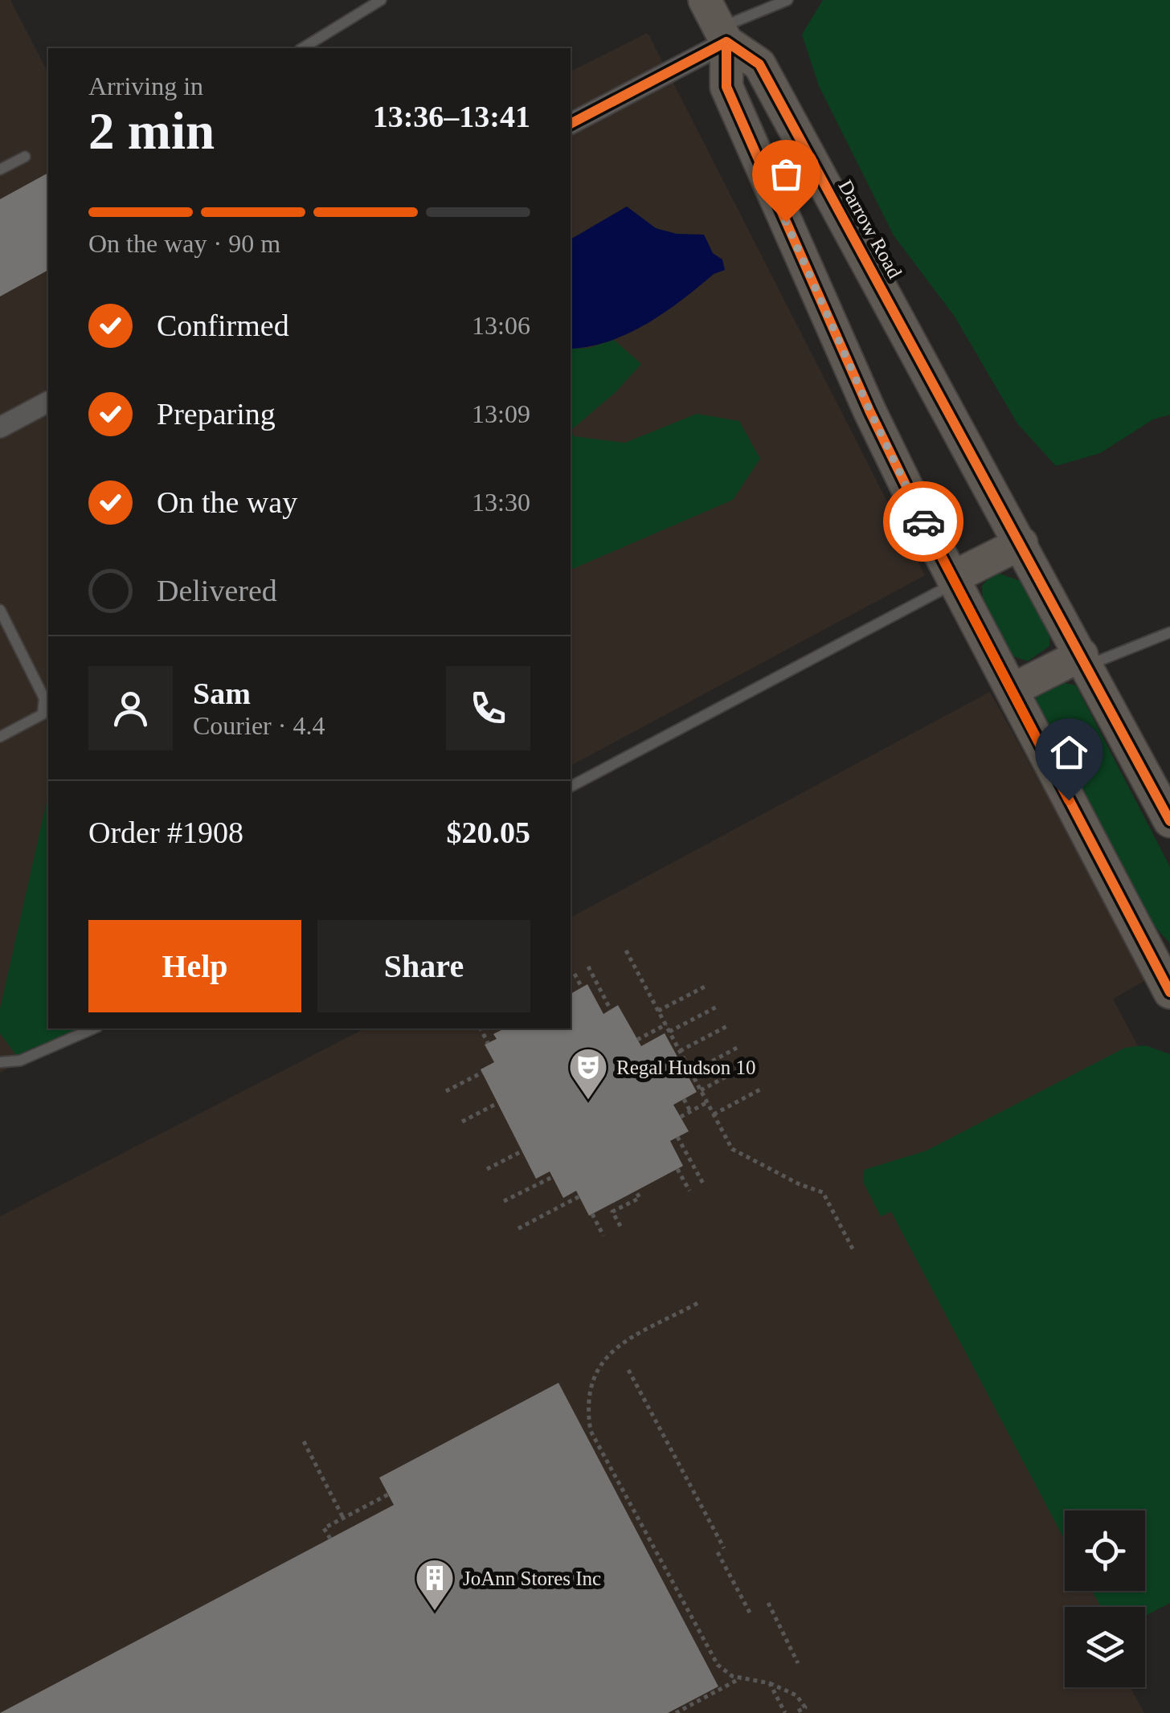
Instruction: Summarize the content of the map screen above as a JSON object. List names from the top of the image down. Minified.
{"streets":{"main road":["Darrow Road"]},"places":{"theatre":["Regal Hudson 10"],"building":["JoAnn Stores Inc"]},"page":{"heading":["2 min","Arriving in","13:36–13:41"],"panel":["Sam","Courier · 4.4","Order #1908","$20.05"],"bar":"On the way · 90 m","list":[["Confirmed","13:06"],["Preparing","13:09"],["On the way","13:30"],"Delivered"],"buttons":["Help","Share"]}}
